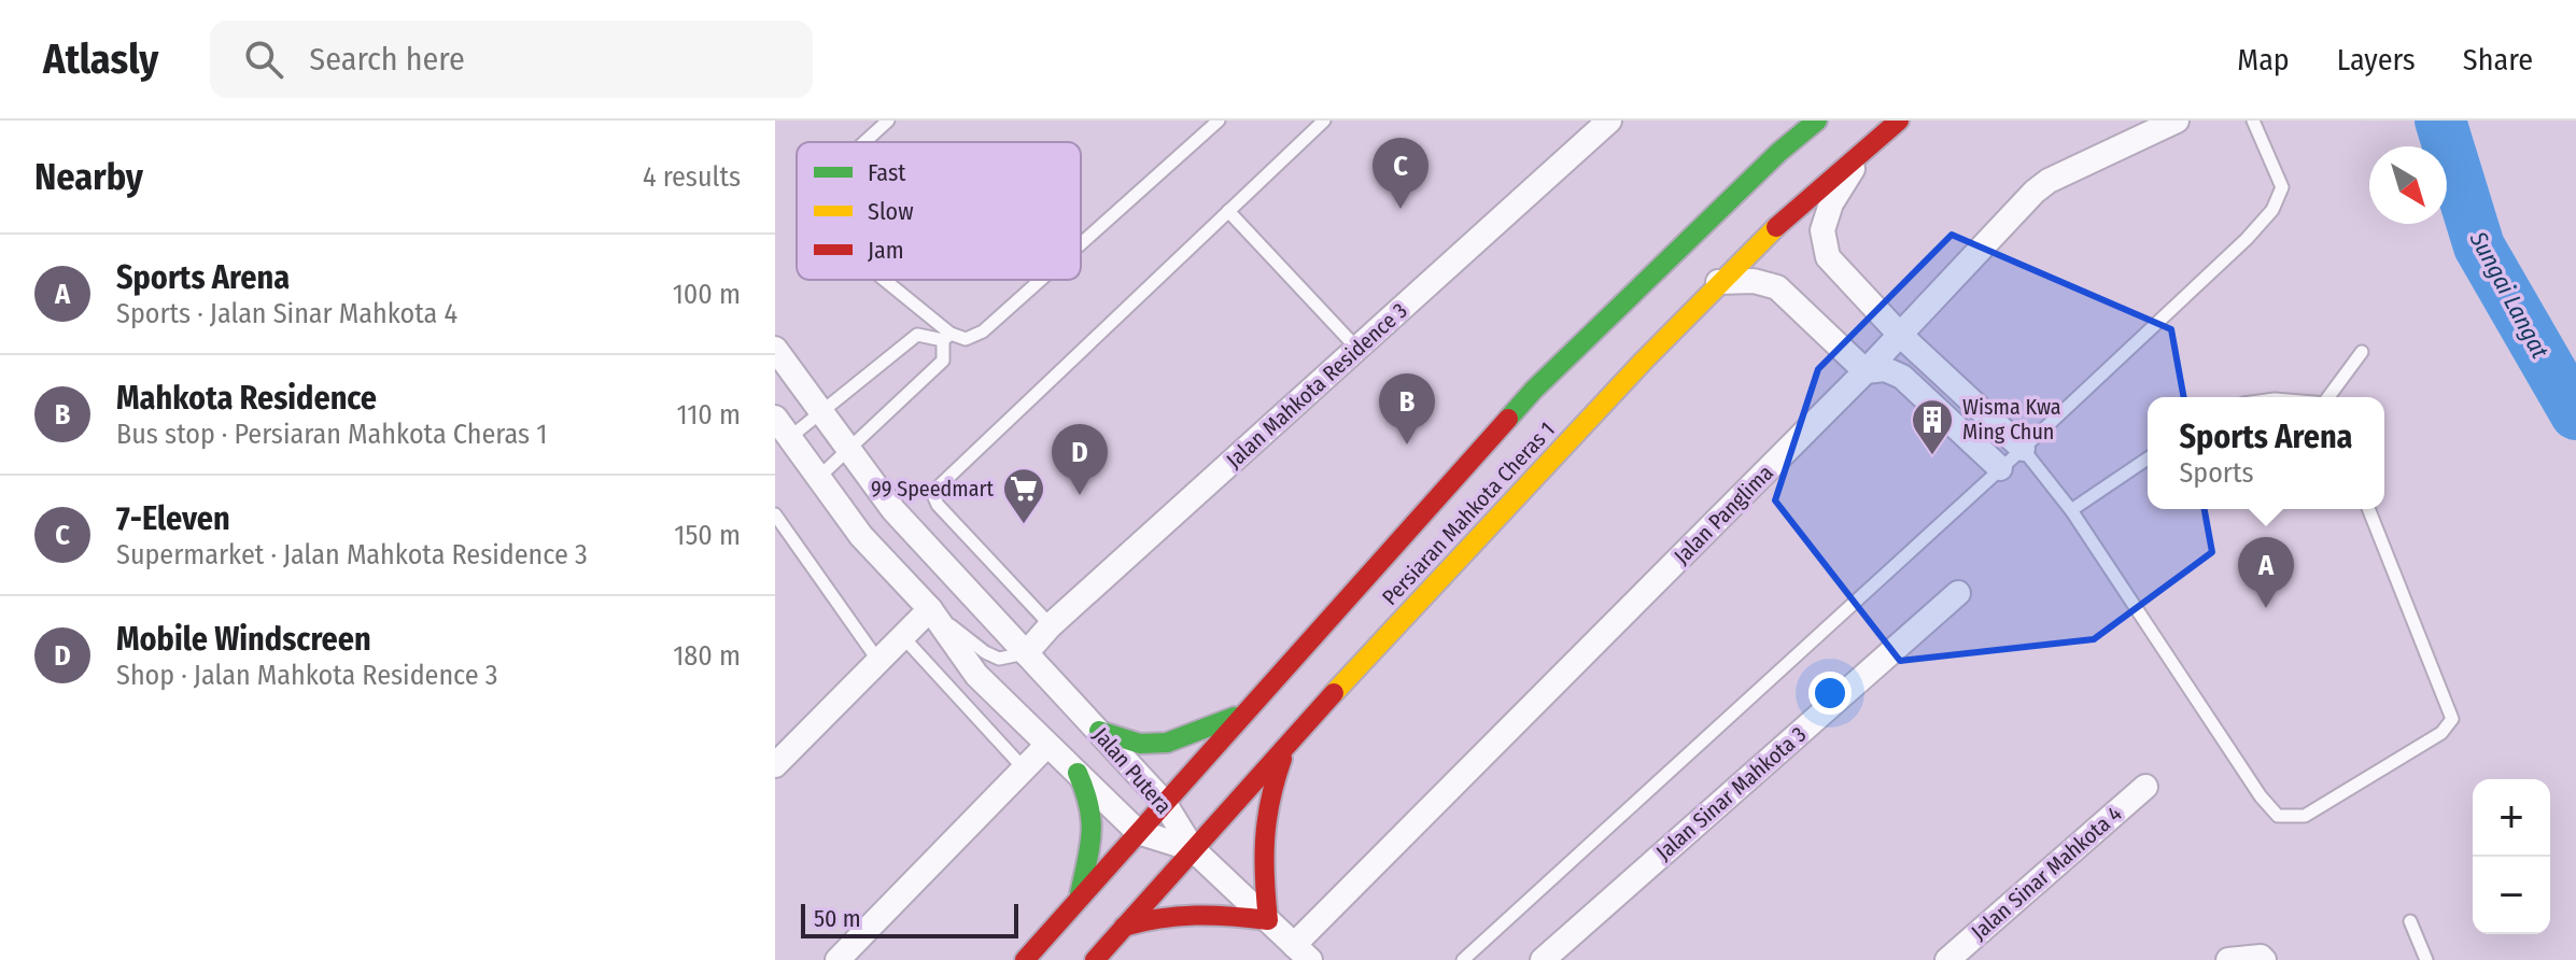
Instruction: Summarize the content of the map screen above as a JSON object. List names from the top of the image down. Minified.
{"streets":{"main road":["Persiaran Mahkota Cheras 1"],"street":["Jalan Mahkota Residence 3","Jalan Panglima","Jalan Putera","Jalan Sinar Mahkota 3","Jalan Sinar Mahkota 4"]},"crossings":[["Jalan Mahkota Residence 3","Jalan Putera"],["Persiaran Mahkota Cheras 1","Jalan Putera"]],"water":["Sungai Langat"],"places":{"building":["Wisma Kwa Ming Chun"],"supermarket":["99 Speedmart"]},"legend":["Fast","Slow","Jam"],"scale_bar":"50 m","north":"bottom right","page":{"header":"Atlasly","search":"Search here","nav":["Map","Layers","Share"],"heading":["Nearby","4 results"],"pins":["C","B","D","A"],"list":[{"mark":"A","name":"Sports Arena","note":"Sports · Jalan Sinar Mahkota 4","value":"100 m"},{"mark":"B","name":"Mahkota Residence","note":"Bus stop · Persiaran Mahkota Cheras 1","value":"110 m"},{"mark":"C","name":"7-Eleven","note":"Supermarket · Jalan Mahkota Residence 3","value":"150 m"},{"mark":"D","name":"Mobile Windscreen","note":"Shop · Jalan Mahkota Residence 3","value":"180 m"}],"popup":["Sports Arena","Sports"],"map_buttons":["+","−"],"scale":"50 m"}}
